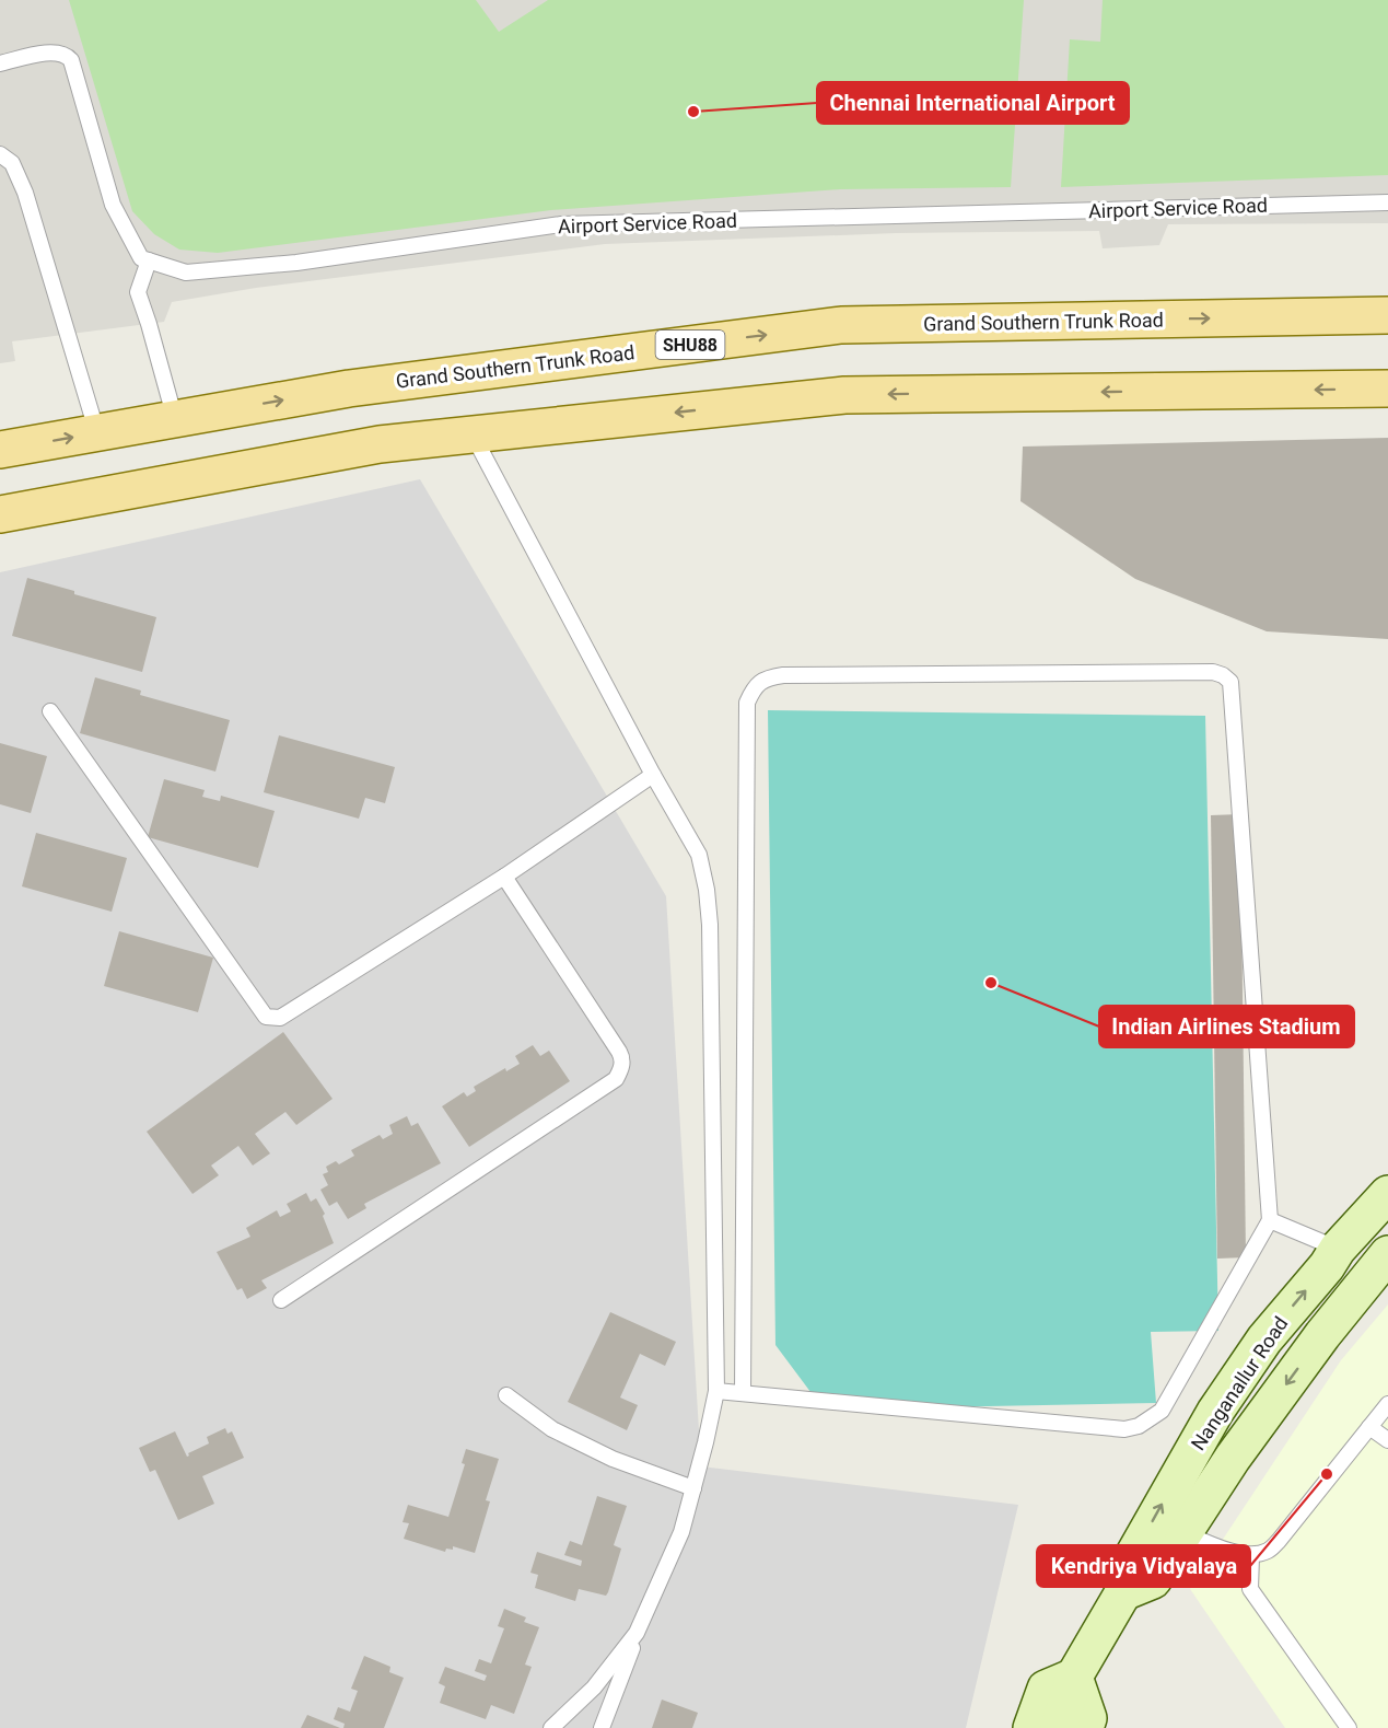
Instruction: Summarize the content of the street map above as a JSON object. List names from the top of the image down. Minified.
{"streets":{"main road":["Grand Southern Trunk Road","SHU88"],"street":["Nanganallur Road"],"lane":["Airport Service Road"]},"places":["Chennai International Airport","Indian Airlines Stadium","Kendriya Vidyalaya"]}
